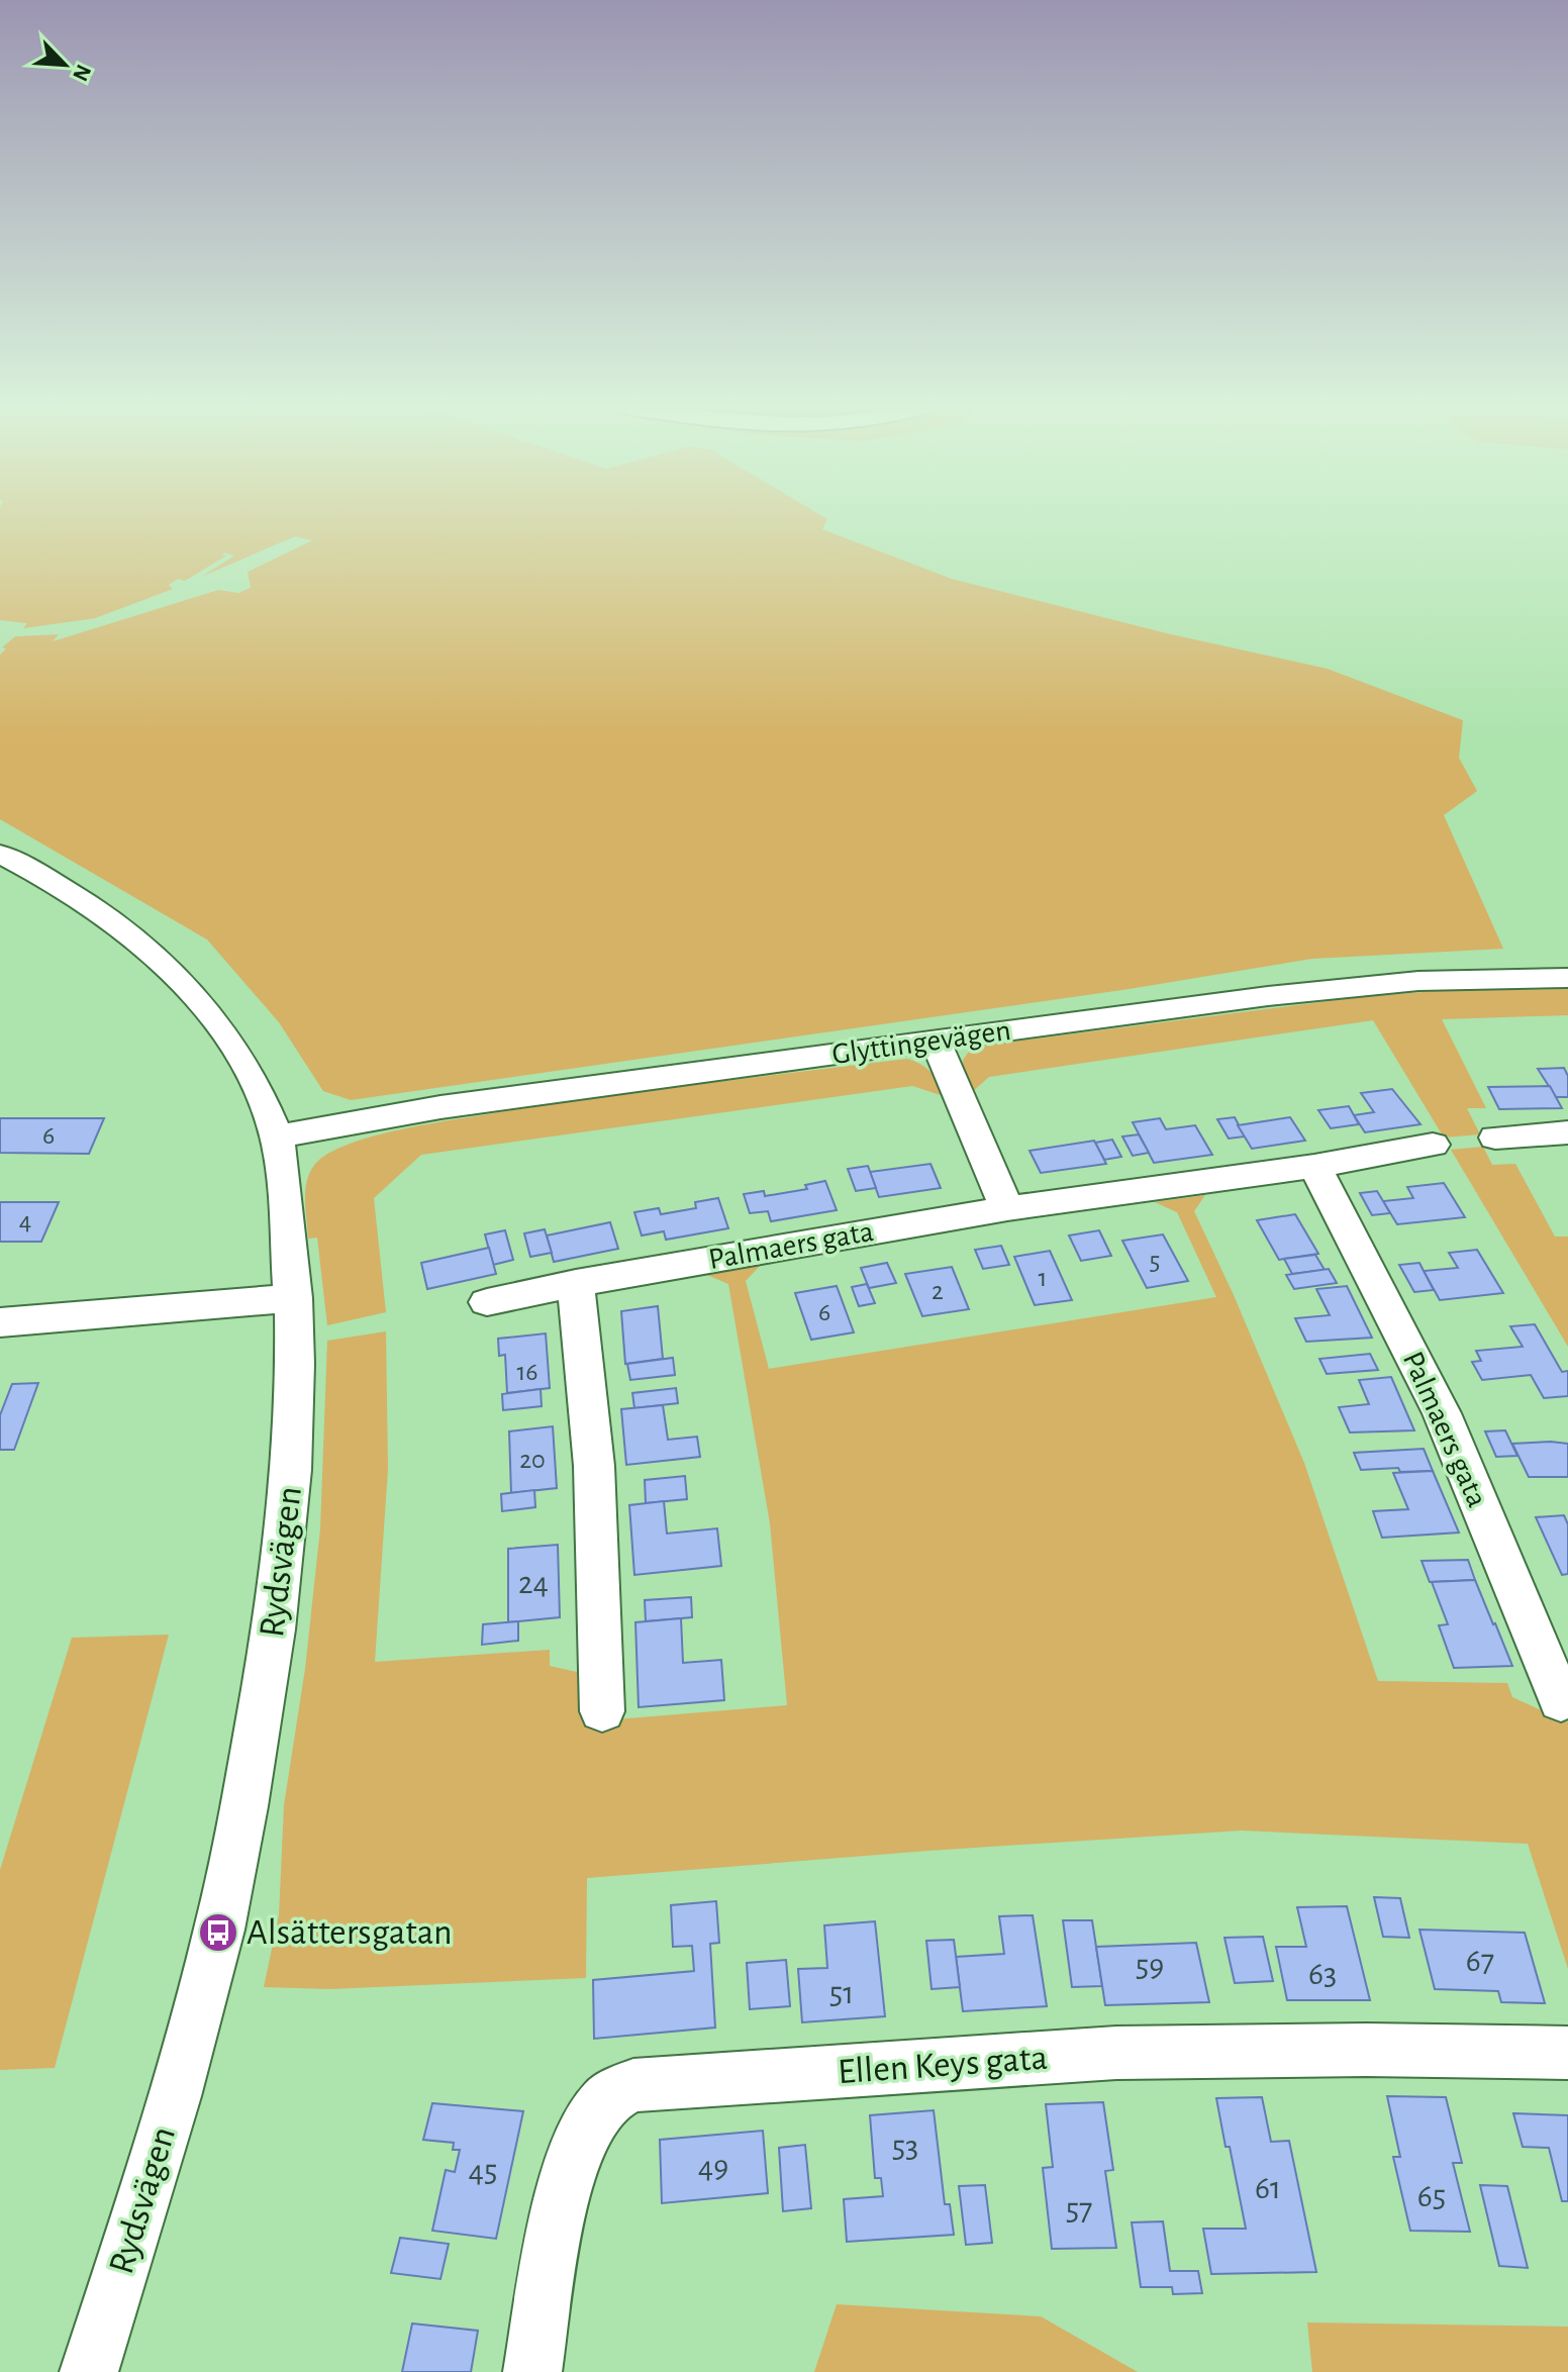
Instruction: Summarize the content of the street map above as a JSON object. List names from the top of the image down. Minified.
{"streets":{"street":["Glyttingevägen","Palmaers gata","Rydsvägen","Ellen Keys gata"]},"crossings":[["Glyttingevägen","Rydsvägen"]],"places":{"bus stop":["Alsättersgatan"]},"house_numbers":["6","4","5","1","2","6","16","20","24","67","59","63","51","53","49","45","61","65","57"],"north":"bottom right"}
